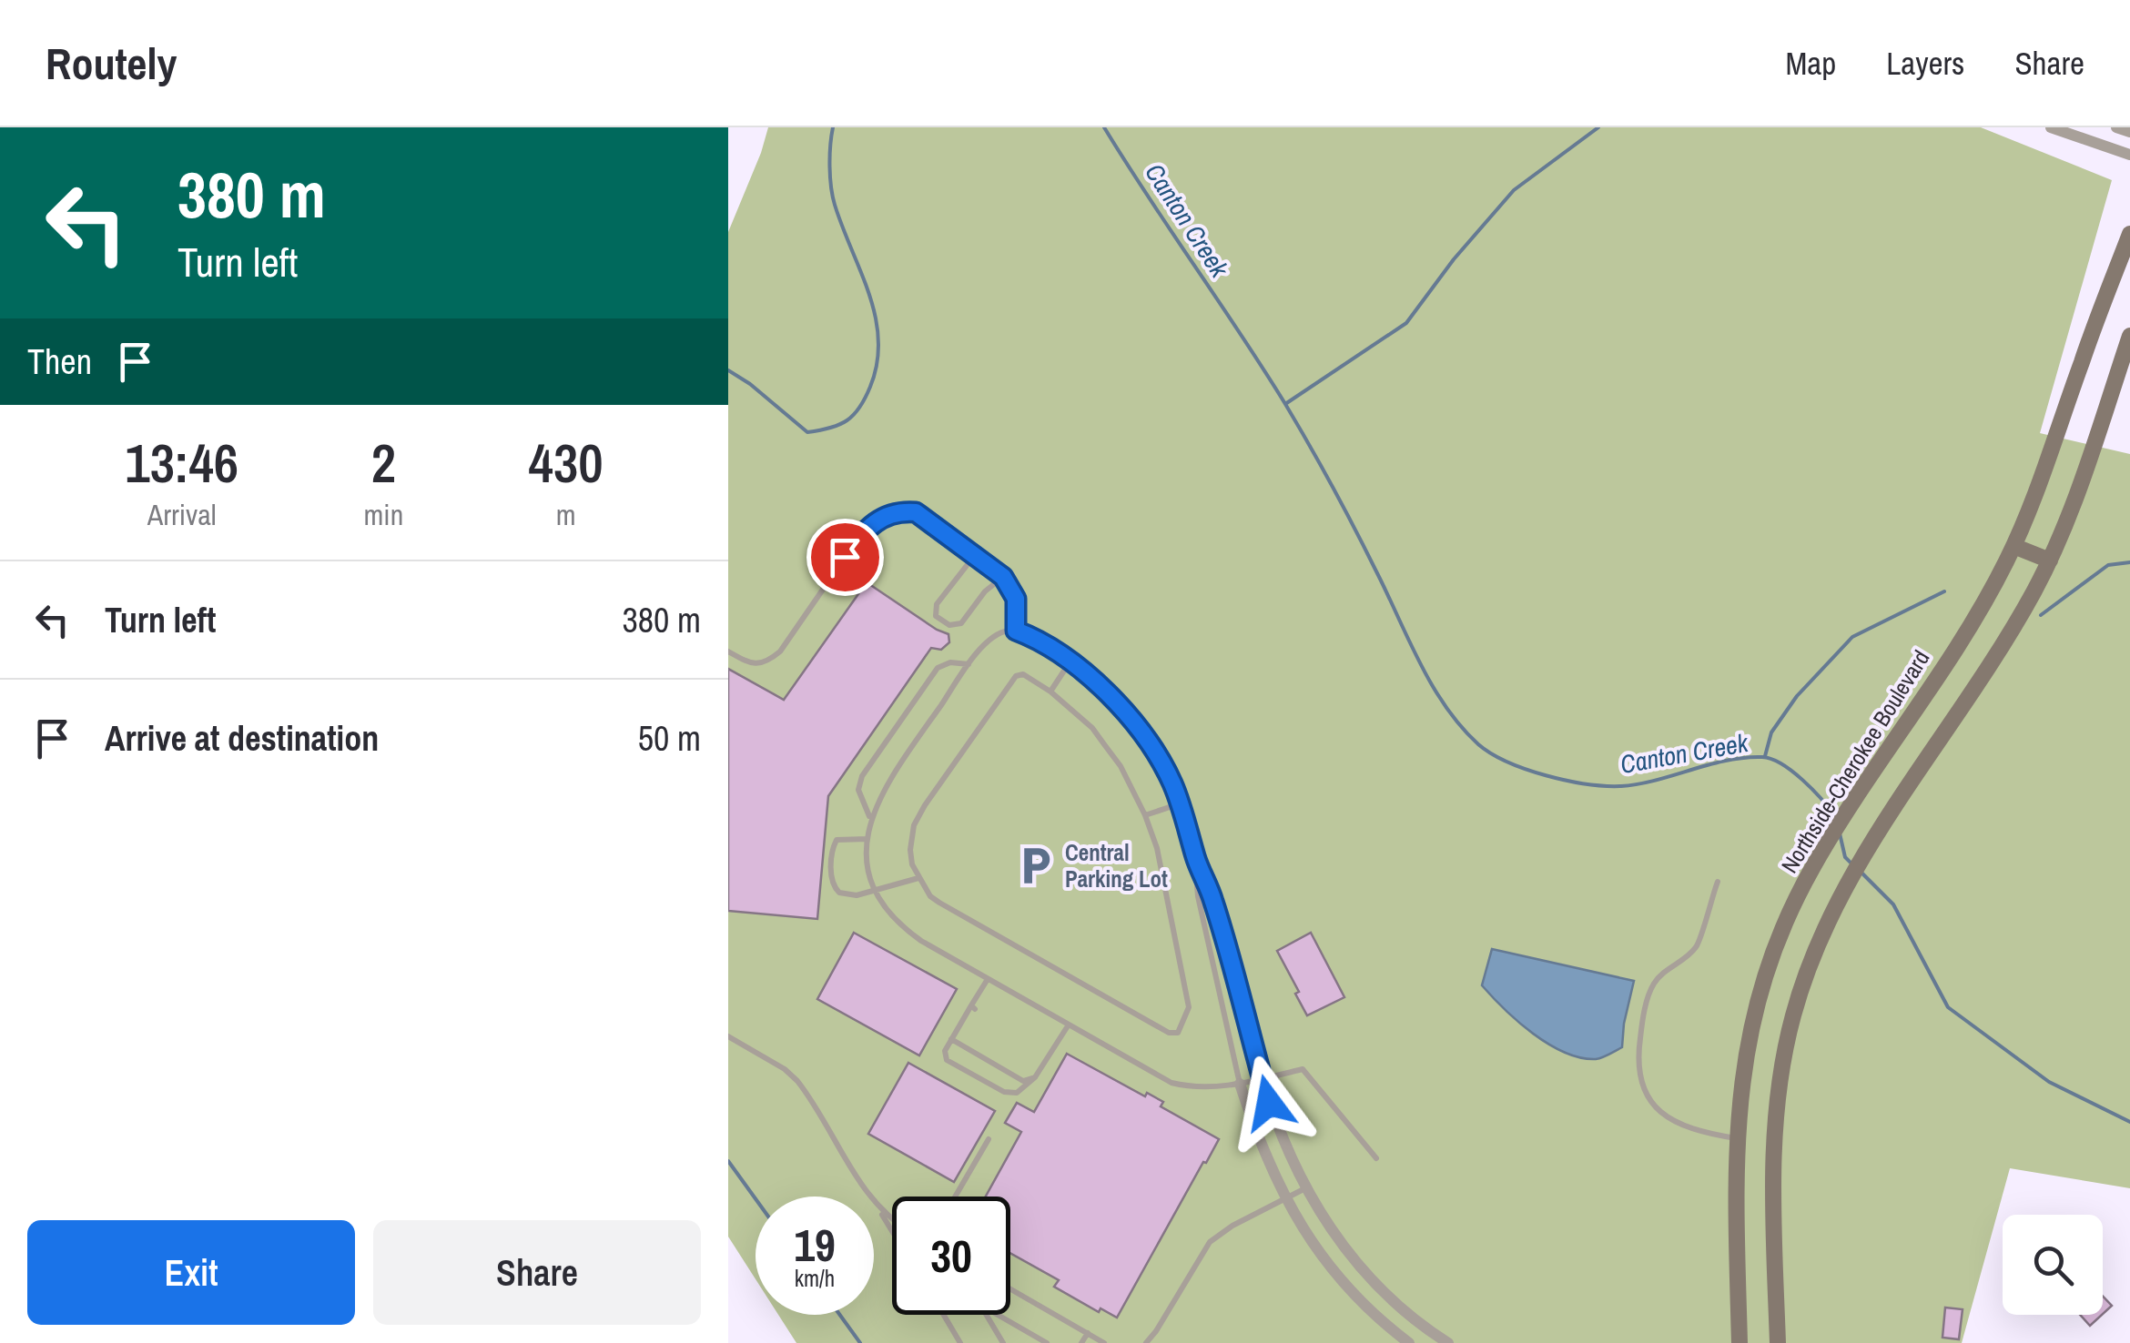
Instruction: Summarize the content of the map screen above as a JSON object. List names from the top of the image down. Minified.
{"streets":{"street":["Northside-Cherokee Boulevard"]},"water":["Canton Creek"],"places":{"parking":["Central Parking Lot"]},"page":{"header":"Routely","nav":["Map","Layers","Share"],"turn":["380 m","Turn left"],"then":"Then","eta":["13:46","Arrival","2","min","430","m"],"list":[{"name":"Turn left","value":"380 m"},{"name":"Arrive at destination","value":"50 m"}],"speed":"19 km/h","limit":"30","buttons":["Exit","Share"]}}
